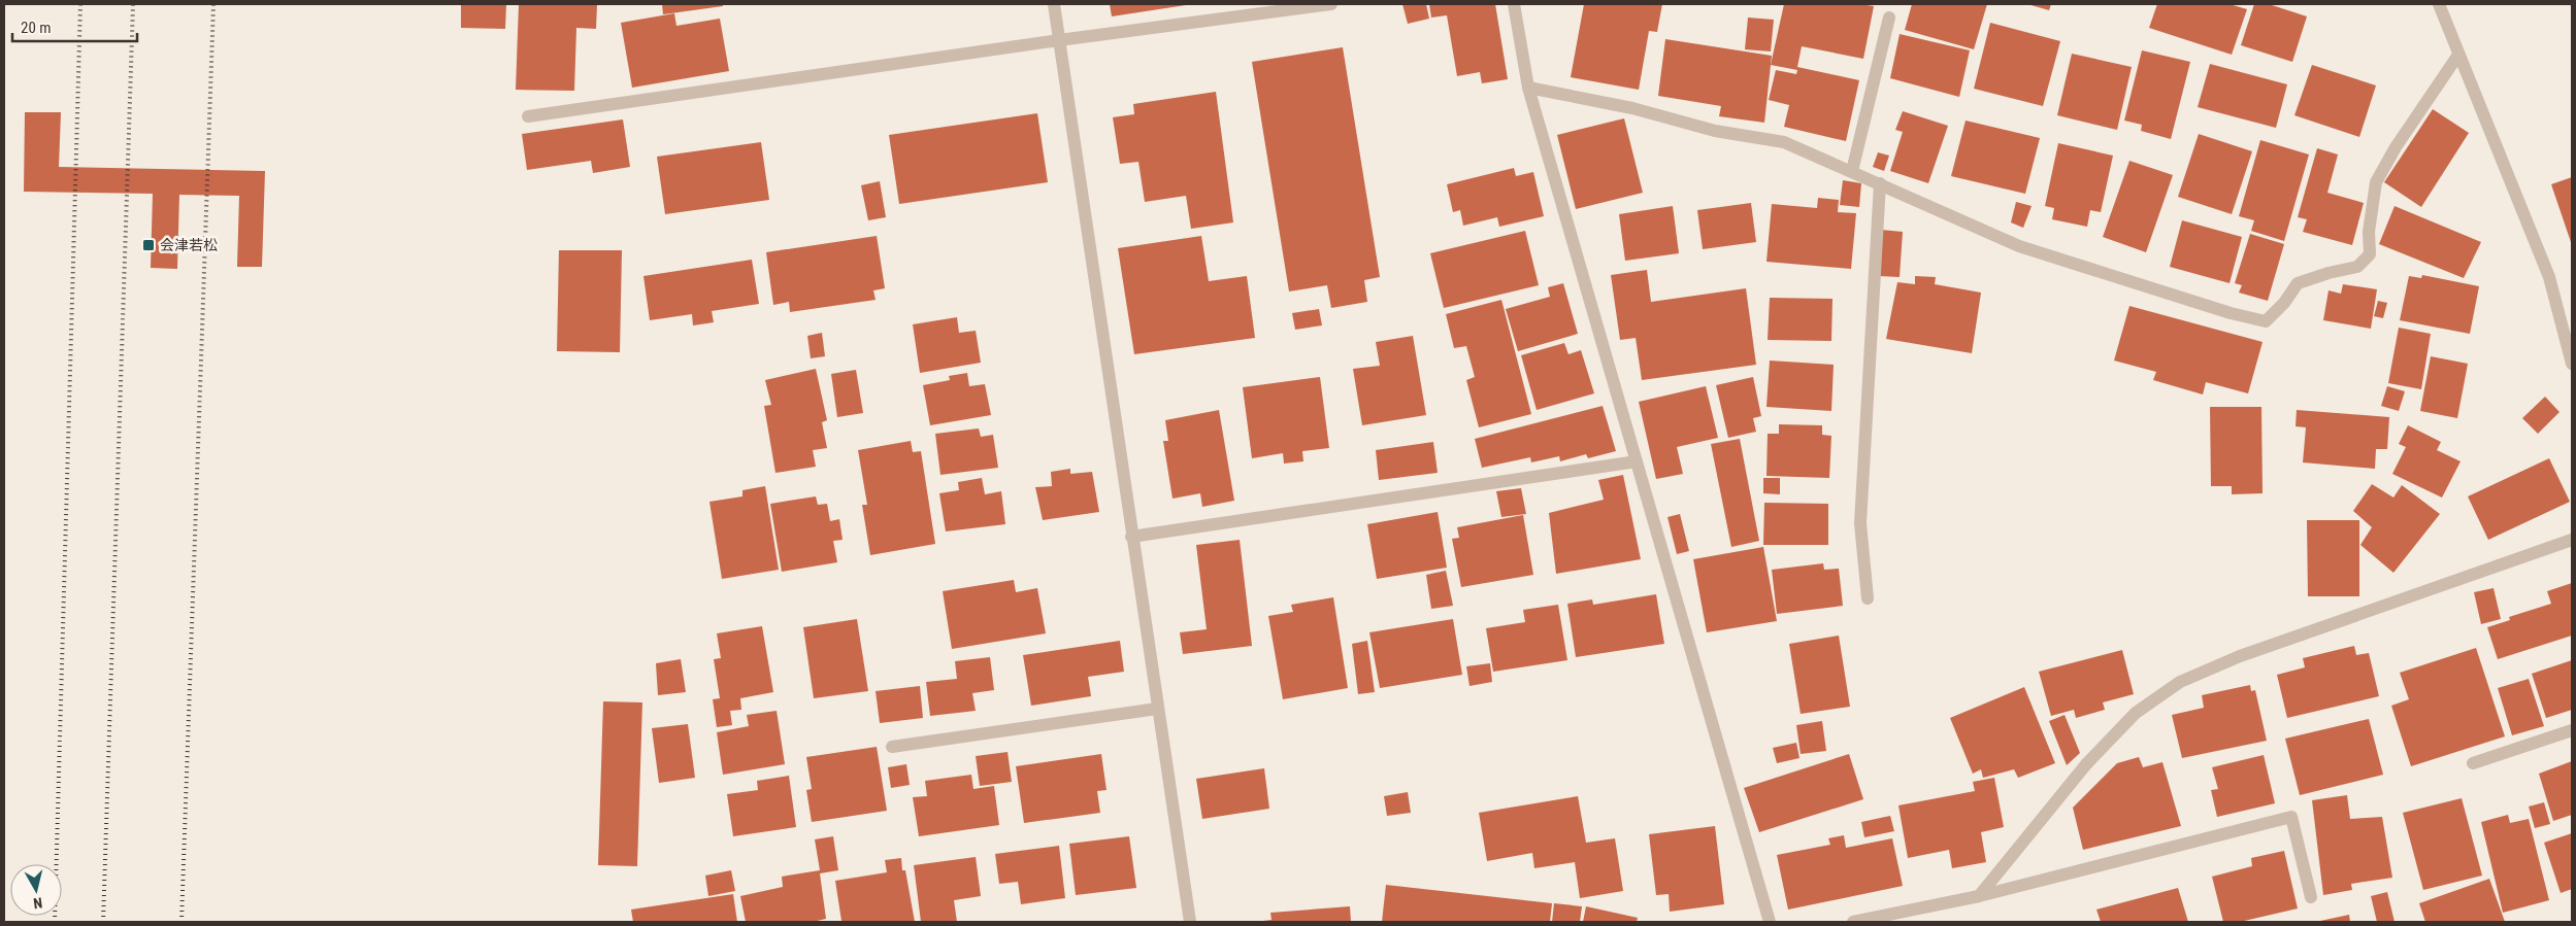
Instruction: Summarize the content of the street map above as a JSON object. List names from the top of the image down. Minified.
{"places":{"transit":["会津若松"]},"scale_bar":"20 m","north":"bottom"}
